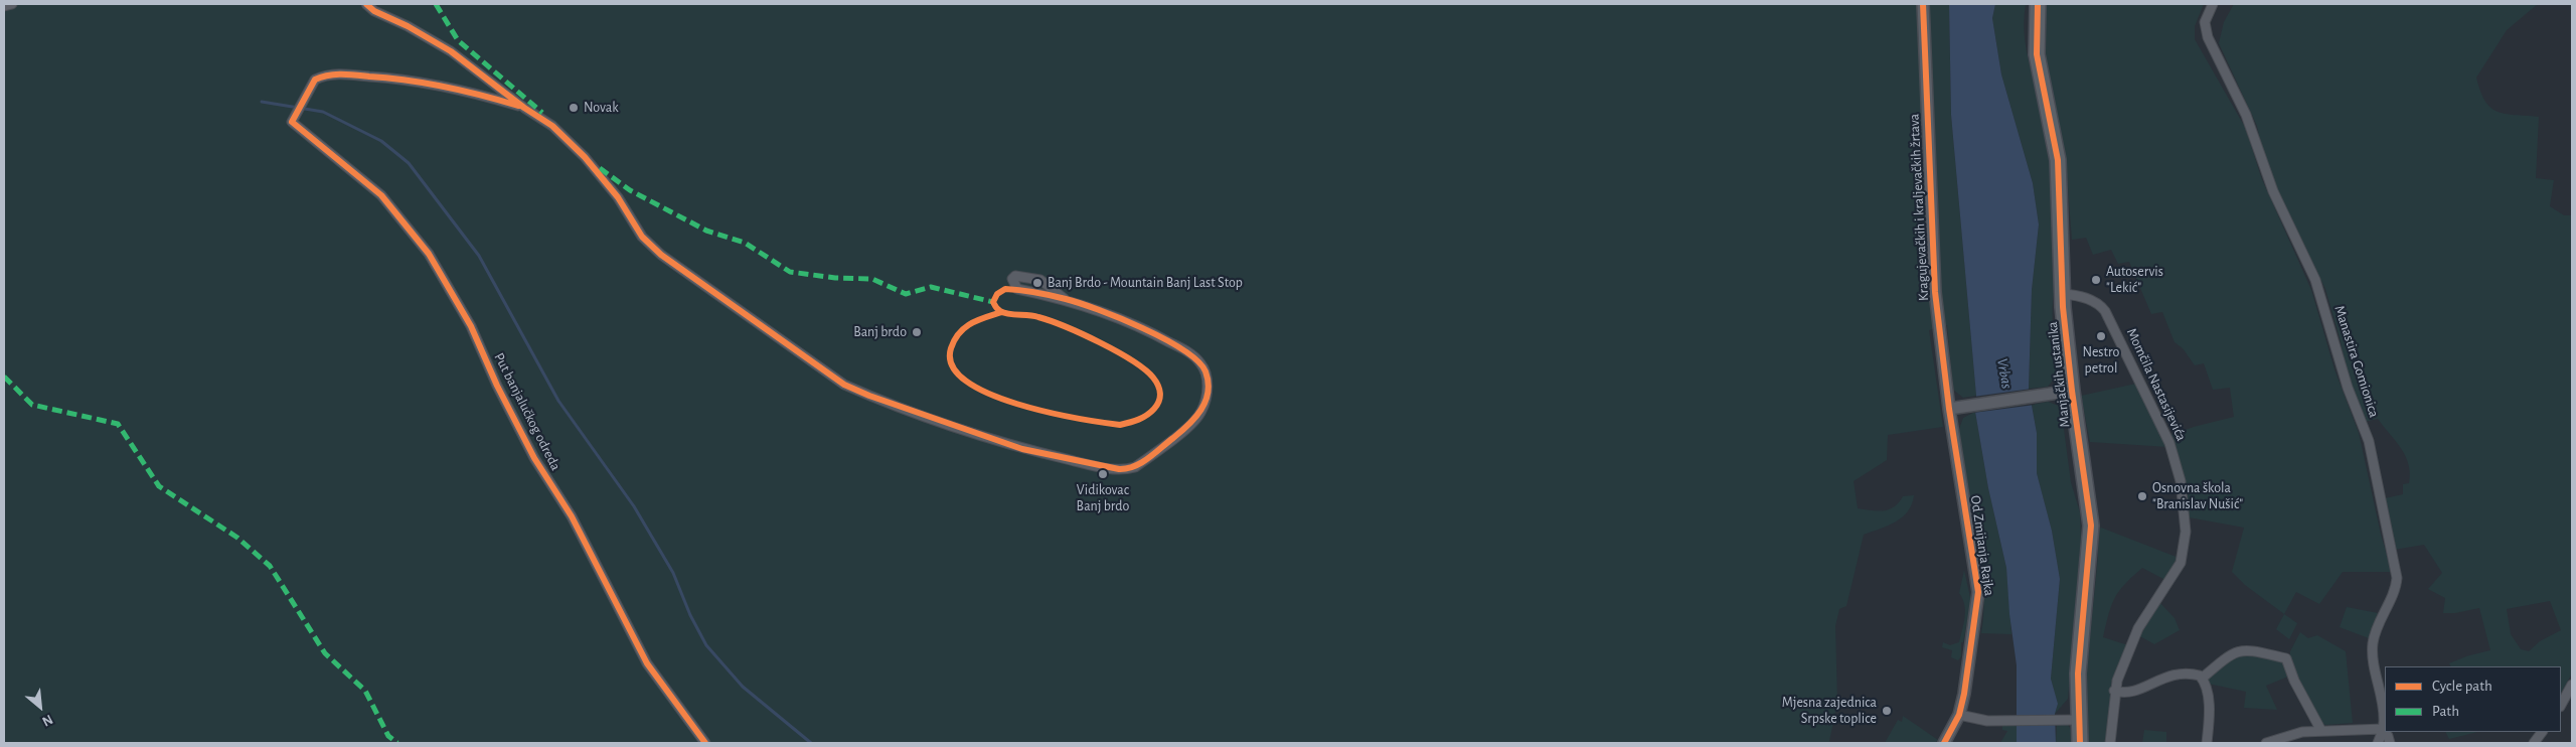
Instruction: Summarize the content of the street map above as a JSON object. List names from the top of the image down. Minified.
{"streets":{"main road":["Manjačkih ustanika"],"street":["Kragujevačkih i kraljevačkih žrtava","Manastira Gomionica","Momčila Nastasijevića","Put banjalučkog odreda","Od Zmijanja Rajka"]},"crossings":[["Kragujevačkih i kraljevačkih žrtava","Od Zmijanja Rajka"],["Manjačkih ustanika","Momčila Nastasijevića"]],"water":["Vrbas"],"places":["Novak","Autoservis \"Lekić\"","Banj Brdo - Mountain Banj Last Stop","Banj brdo","Nestro petrol","Vidikovac Banj brdo","Osnovna škola \"Branislav Nušić\"","Mjesna zajednica Srpske toplice"],"legend":["Cycle path","Path"],"north":"bottom right"}
